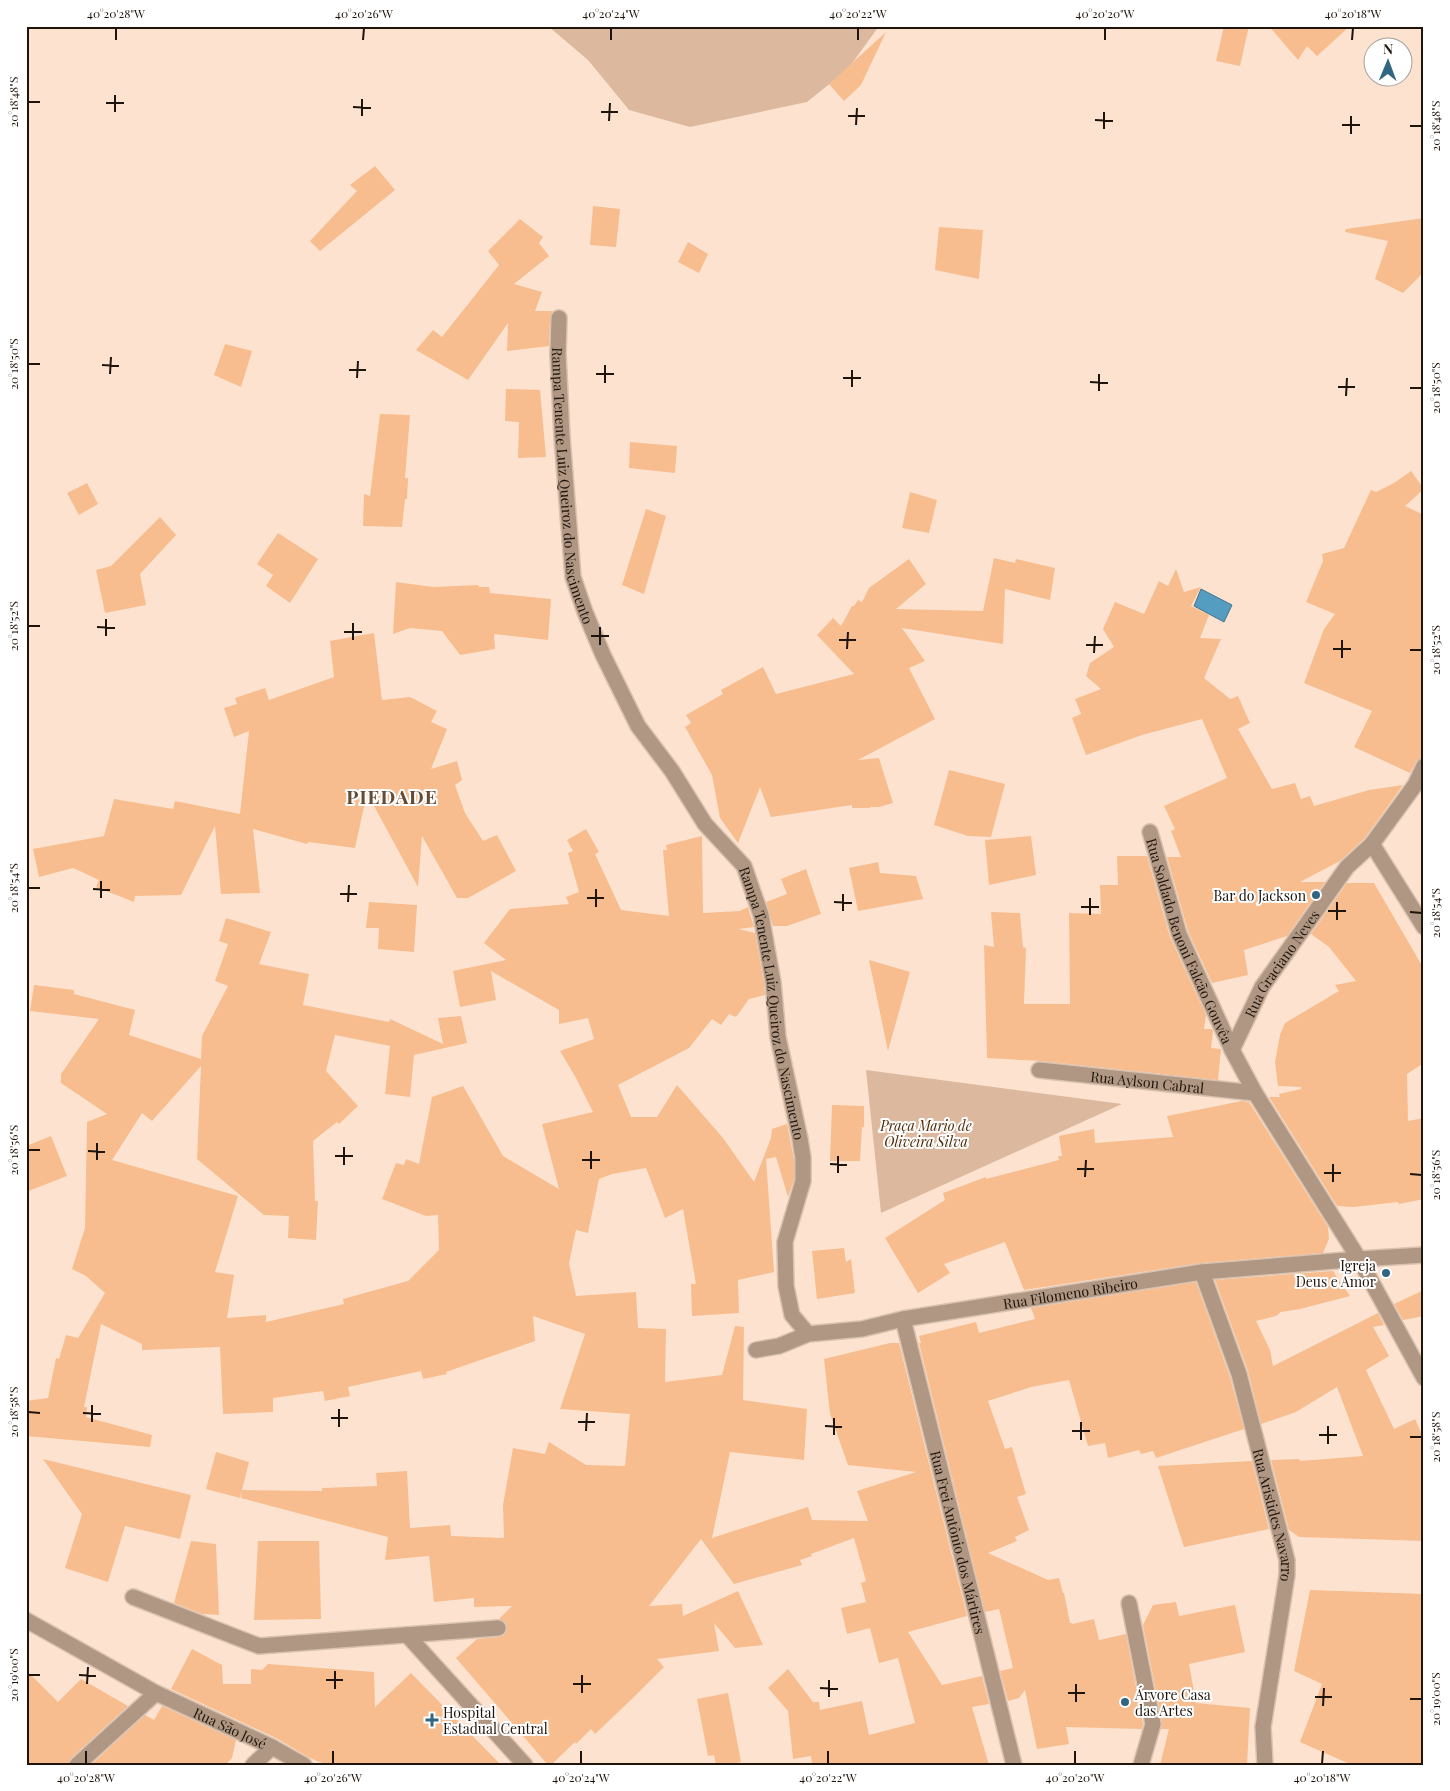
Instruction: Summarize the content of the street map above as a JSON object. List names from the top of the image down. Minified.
{"streets":{"street":["Rampa Tenente Luiz Queiroz do Nascimento","Rua Soldado Benoni Falcão Gouvêa","Rua Graciano Neves","Rua Aylson Cabral","Rua Filomeno Ribeiro","Rua Aristides Navarro","Rua Frei Antônio dos Mártires","Rua São José"]},"crossings":[["Rampa Tenente Luiz Queiroz do Nascimento","Rua Filomeno Ribeiro"],["Rua Soldado Benoni Falcão Gouvêa","Rua Graciano Neves"],["Rua Filomeno Ribeiro","Rua Aristides Navarro"],["Rua Filomeno Ribeiro","Rua Frei Antônio dos Mártires"]],"districts":["PIEDADE"],"parks":["Praça Mario de Oliveira Silva"],"places":{"other":["Bar do Jackson","Igreja Deus e Amor","Árvore Casa das Artes"],"health":["Hospital Estadual Central"]},"north":"top","coordinates":["40°20'28\"W","40°20'26\"W","40°20'24\"W","40°20'22\"W","40°20'20\"W","40°20'18\"W","20°18'48\"S","20°18'50\"S","20°18'52\"S","20°18'54\"S","20°18'56\"S","20°18'58\"S","20°19'00\"S"]}
